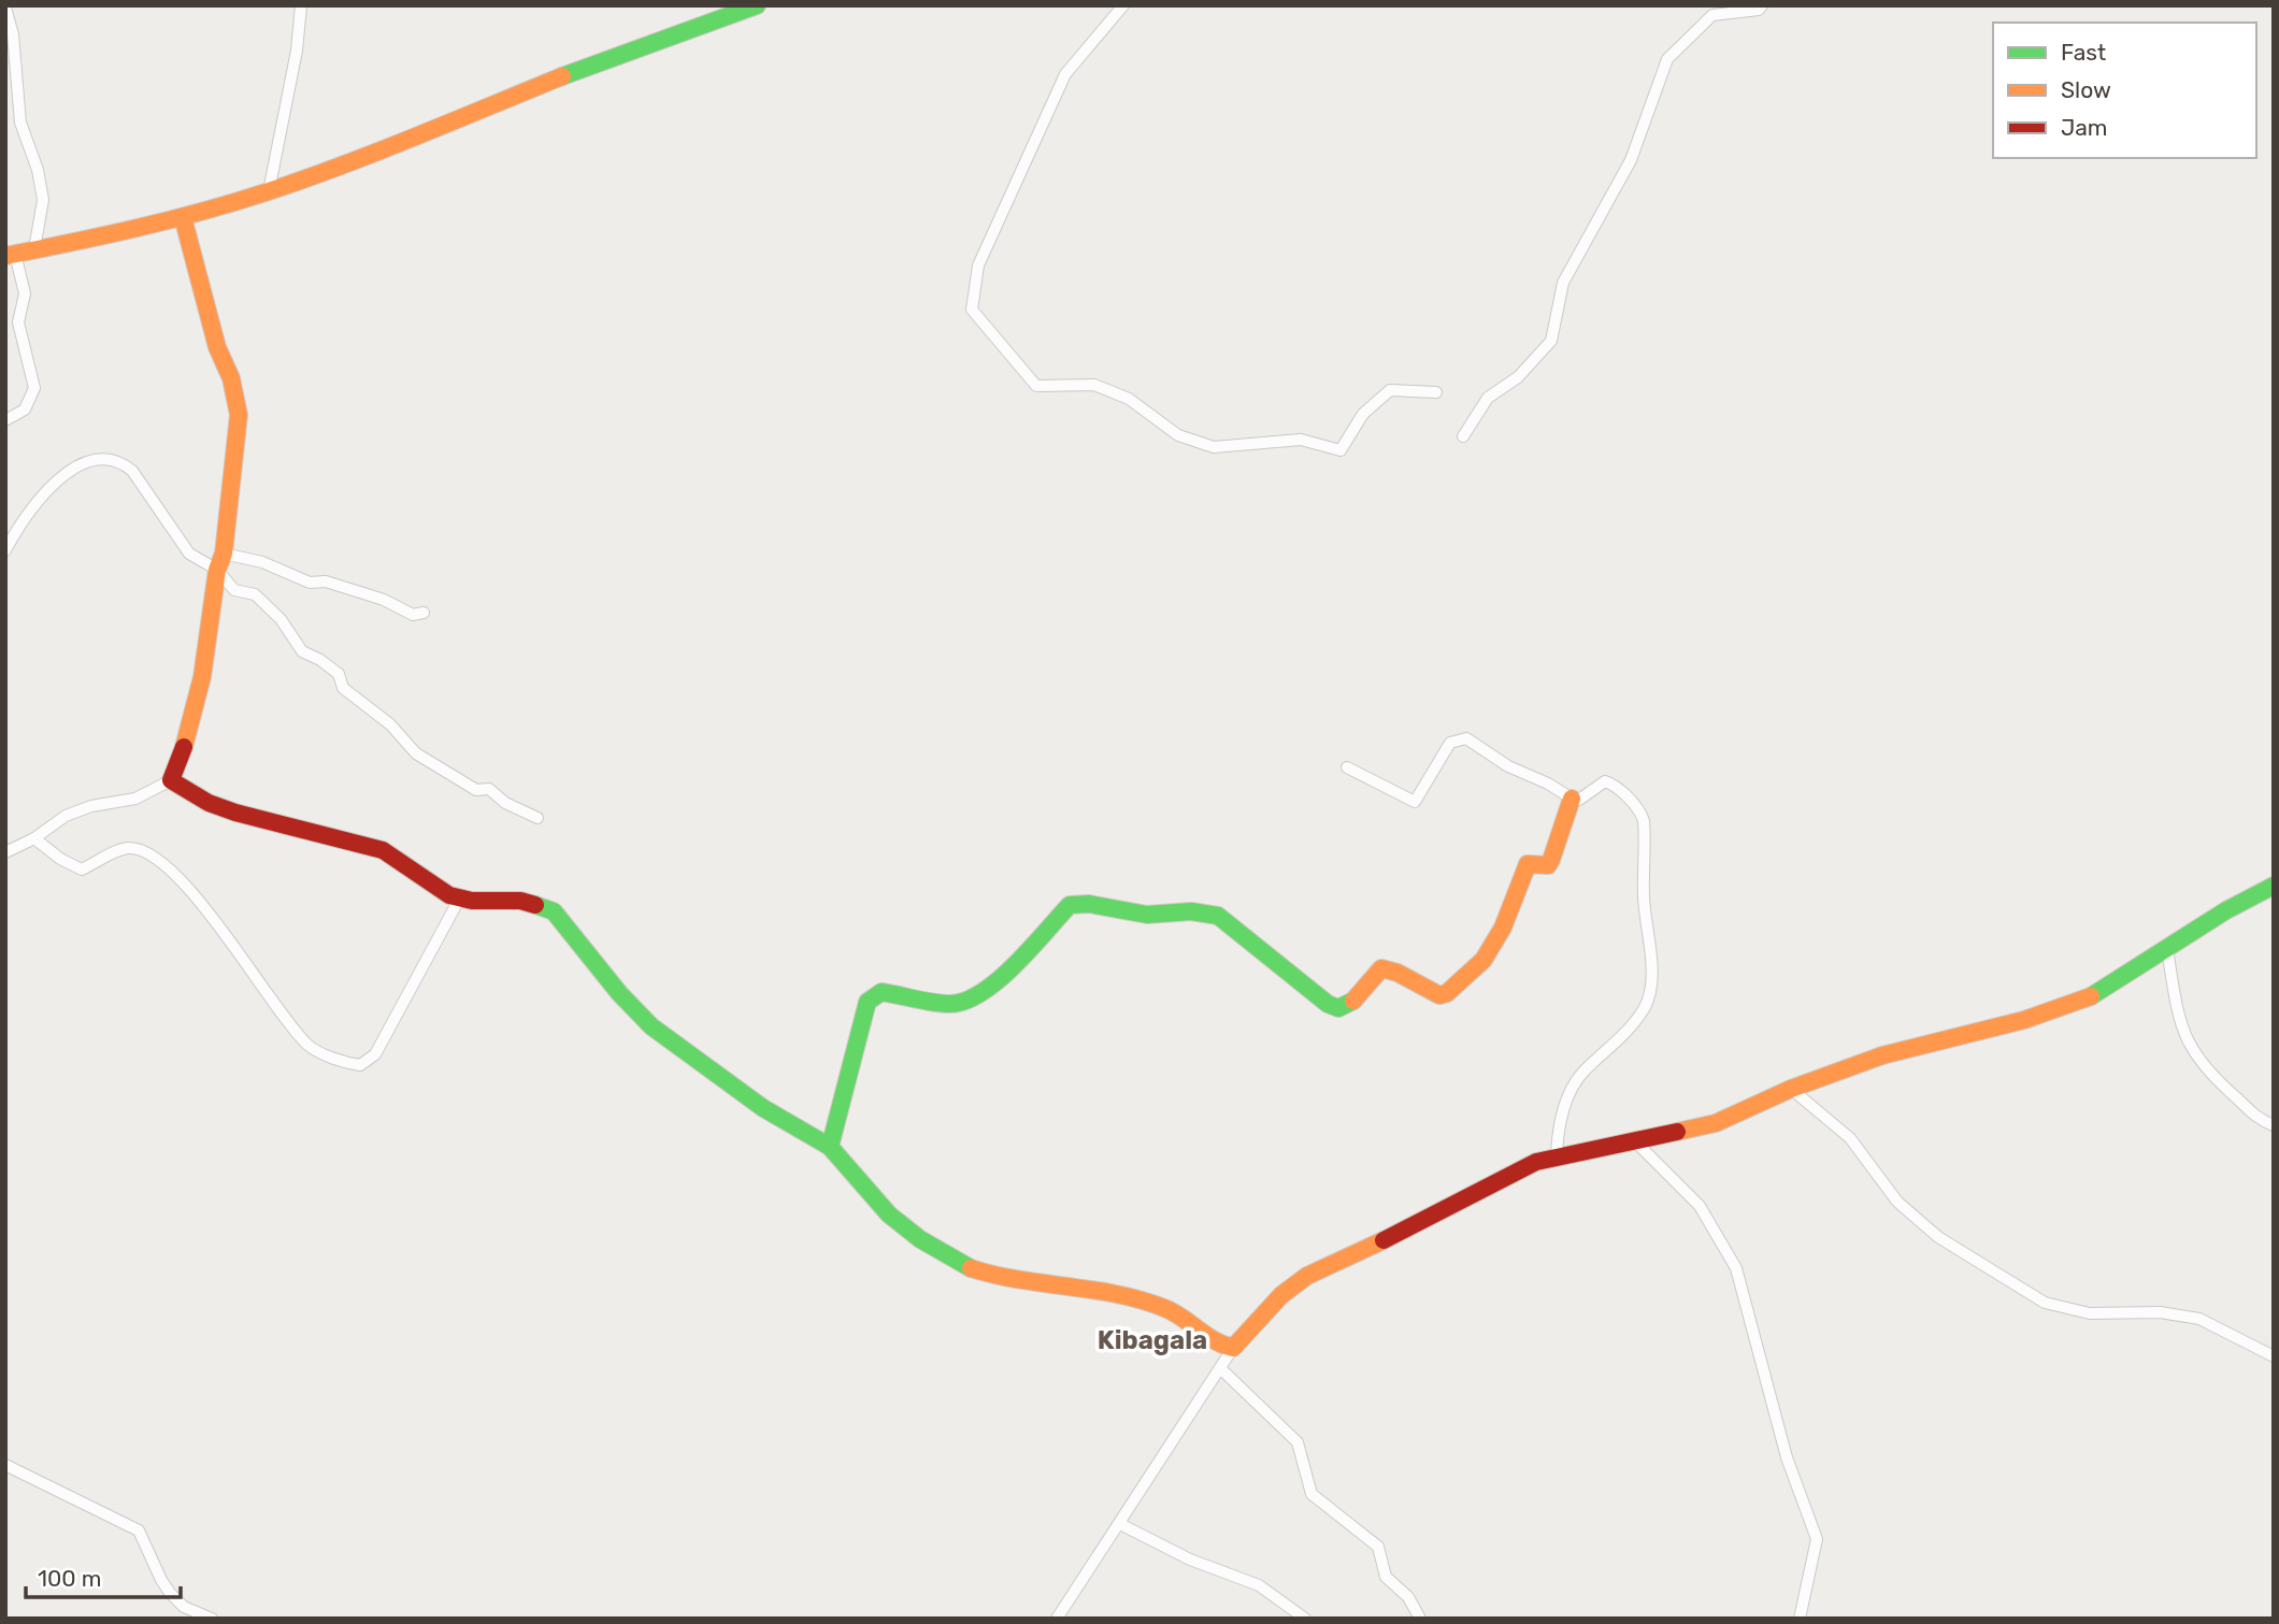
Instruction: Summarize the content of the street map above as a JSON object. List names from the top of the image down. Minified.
{"districts":["Kibagala"],"legend":["Fast","Slow","Jam"],"scale_bar":"100 m"}
